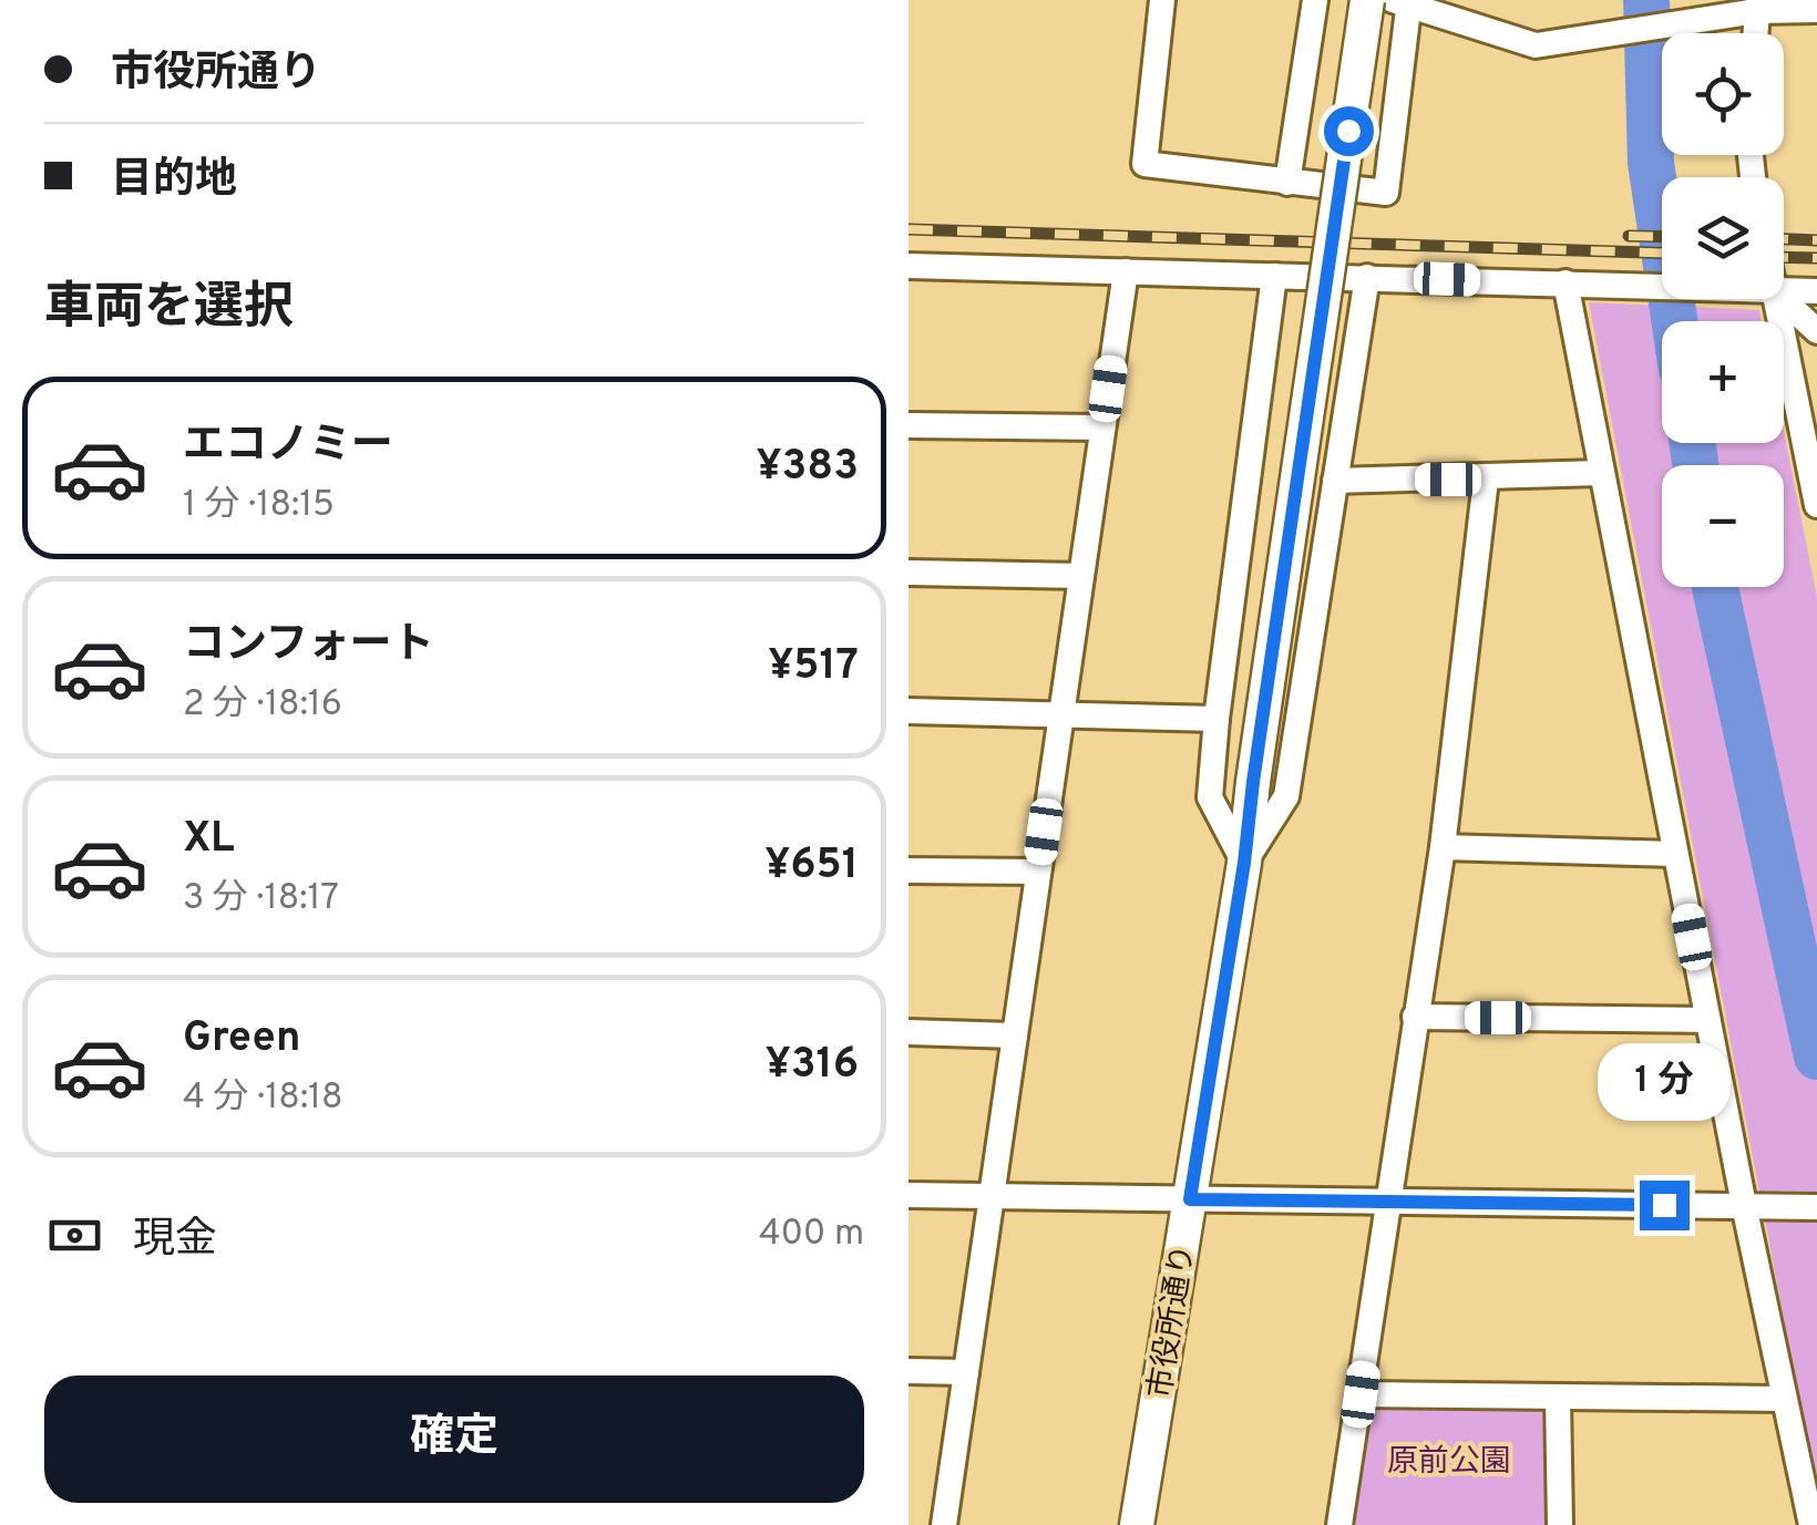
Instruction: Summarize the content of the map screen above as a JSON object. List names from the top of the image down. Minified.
{"streets":{"street":["市役所通り"]},"parks":["原前公園"],"page":{"banner":["市役所通り","目的地"],"map_buttons":["+","−"],"heading":"車両を選択","list":[{"name":"エコノミー","note":"1 分 · 18:15","value":"¥383"},{"name":"コンフォート","note":"2 分 · 18:16","value":"¥517"},{"name":"XL","note":"3 分 · 18:17","value":"¥651"},{"name":"Green","note":"4 分 · 18:18","value":"¥316"}],"bubble":"1 分","pay":["現金","400 m"],"buttons":"確定"}}
